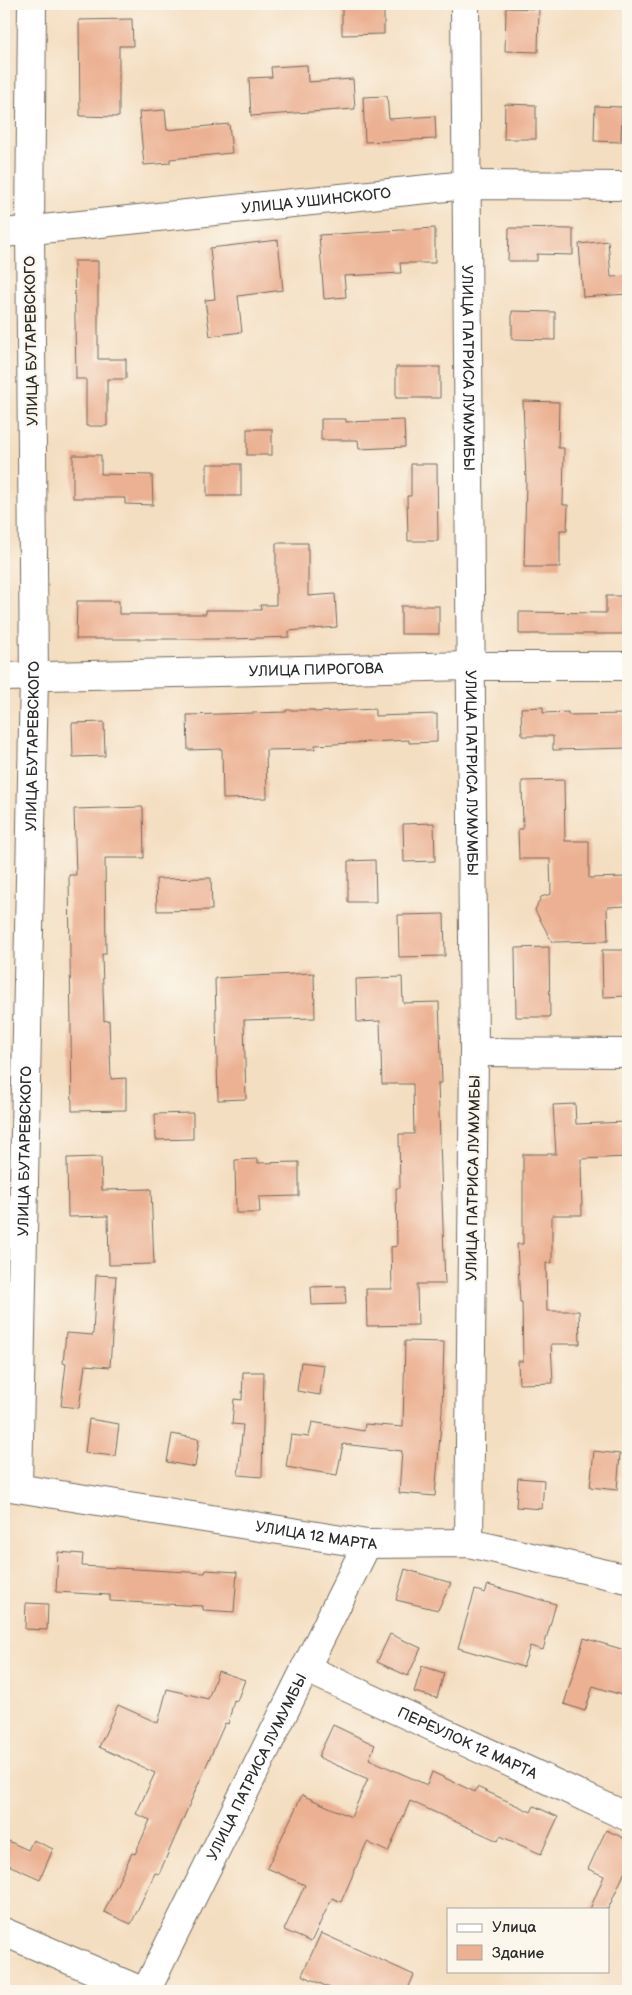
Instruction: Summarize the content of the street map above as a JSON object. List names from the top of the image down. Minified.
{"streets":{"street":["УЛИЦА УШИНСКОГО","УЛИЦА БУТАРЕВСКОГО","УЛИЦА ПАТРИСА ЛУМУМБЫ","УЛИЦА ПИРОГОВА","УЛИЦА 12 МАРТА","ПЕРЕУЛОК 12 МАРТА"]},"crossings":[["УЛИЦА УШИНСКОГО","УЛИЦА БУТАРЕВСКОГО"],["УЛИЦА УШИНСКОГО","УЛИЦА ПАТРИСА ЛУМУМБЫ"],["УЛИЦА БУТАРЕВСКОГО","УЛИЦА ПИРОГОВА"],["УЛИЦА БУТАРЕВСКОГО","УЛИЦА 12 МАРТА"],["УЛИЦА ПАТРИСА ЛУМУМБЫ","УЛИЦА ПИРОГОВА"],["УЛИЦА ПАТРИСА ЛУМУМБЫ","УЛИЦА 12 МАРТА"],["УЛИЦА ПАТРИСА ЛУМУМБЫ","ПЕРЕУЛОК 12 МАРТА"]],"legend":["Улица","Здание"]}
